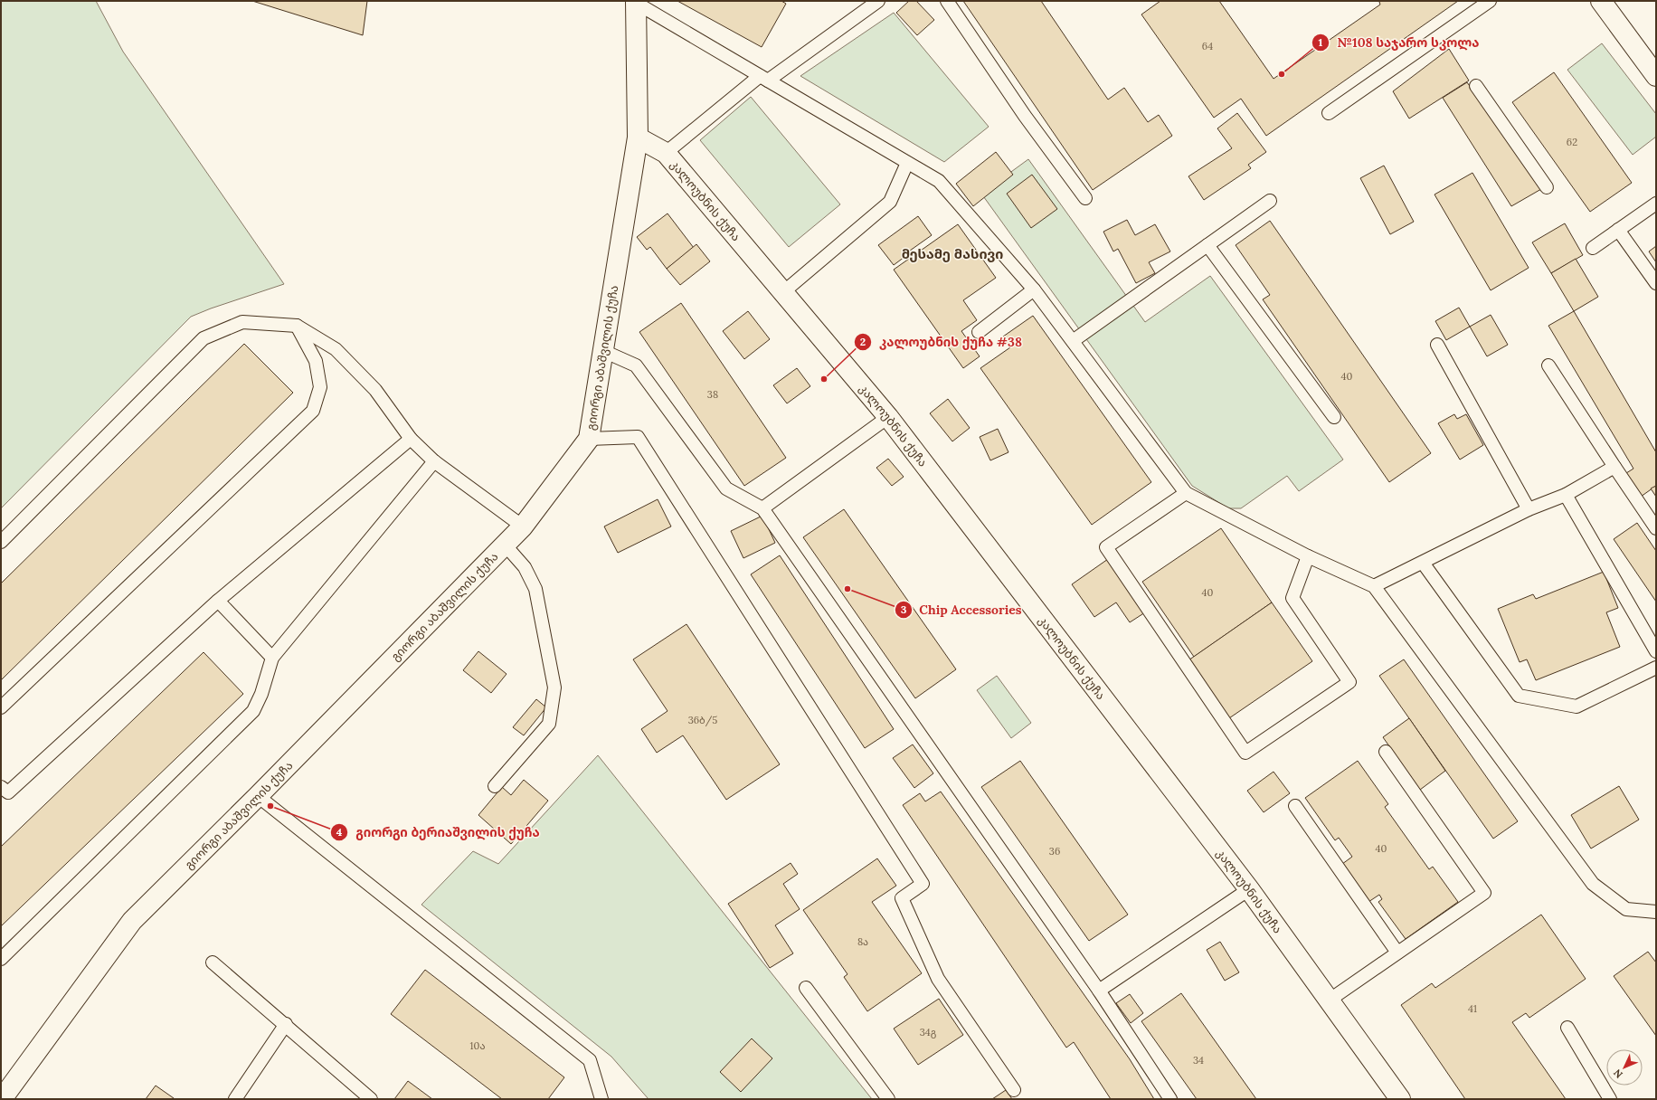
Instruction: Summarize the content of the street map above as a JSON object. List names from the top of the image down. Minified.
{"streets":{"street":["კალოუბნის ქუჩა","გიორგი აბაშვილის ქუჩა"]},"crossings":[["კალოუბნის ქუჩა","გიორგი აბაშვილის ქუჩა"]],"districts":["მესამე მასივი"],"places":["№108 საჯარო სკოლა","კალოუბნის ქუჩა #38","Chip Accessories","გიორგი ბერიაშვილის ქუჩა"],"house_numbers":["64","62","40","38","40","36ბ/5","40","36","8ა","41","34გ","10ა","34"],"north":"bottom left"}
